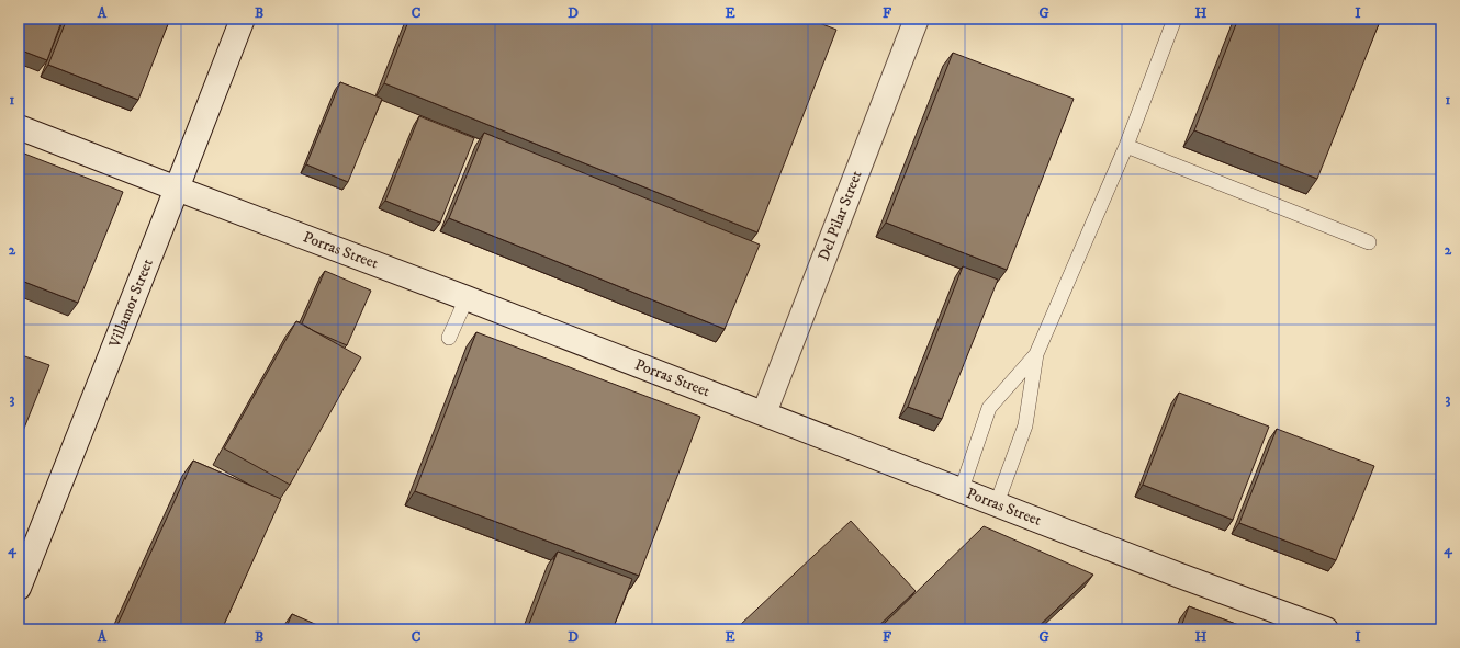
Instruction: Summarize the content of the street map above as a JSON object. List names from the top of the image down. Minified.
{"streets":{"street":["Del Pilar Street","Porras Street","Villamor Street"]},"crossings":[["Del Pilar Street","Porras Street"],["Porras Street","Villamor Street"]],"grid":{"columns":["A","B","C","D","E","F","G","H","I"],"rows":["1","2","3","4"]}}
